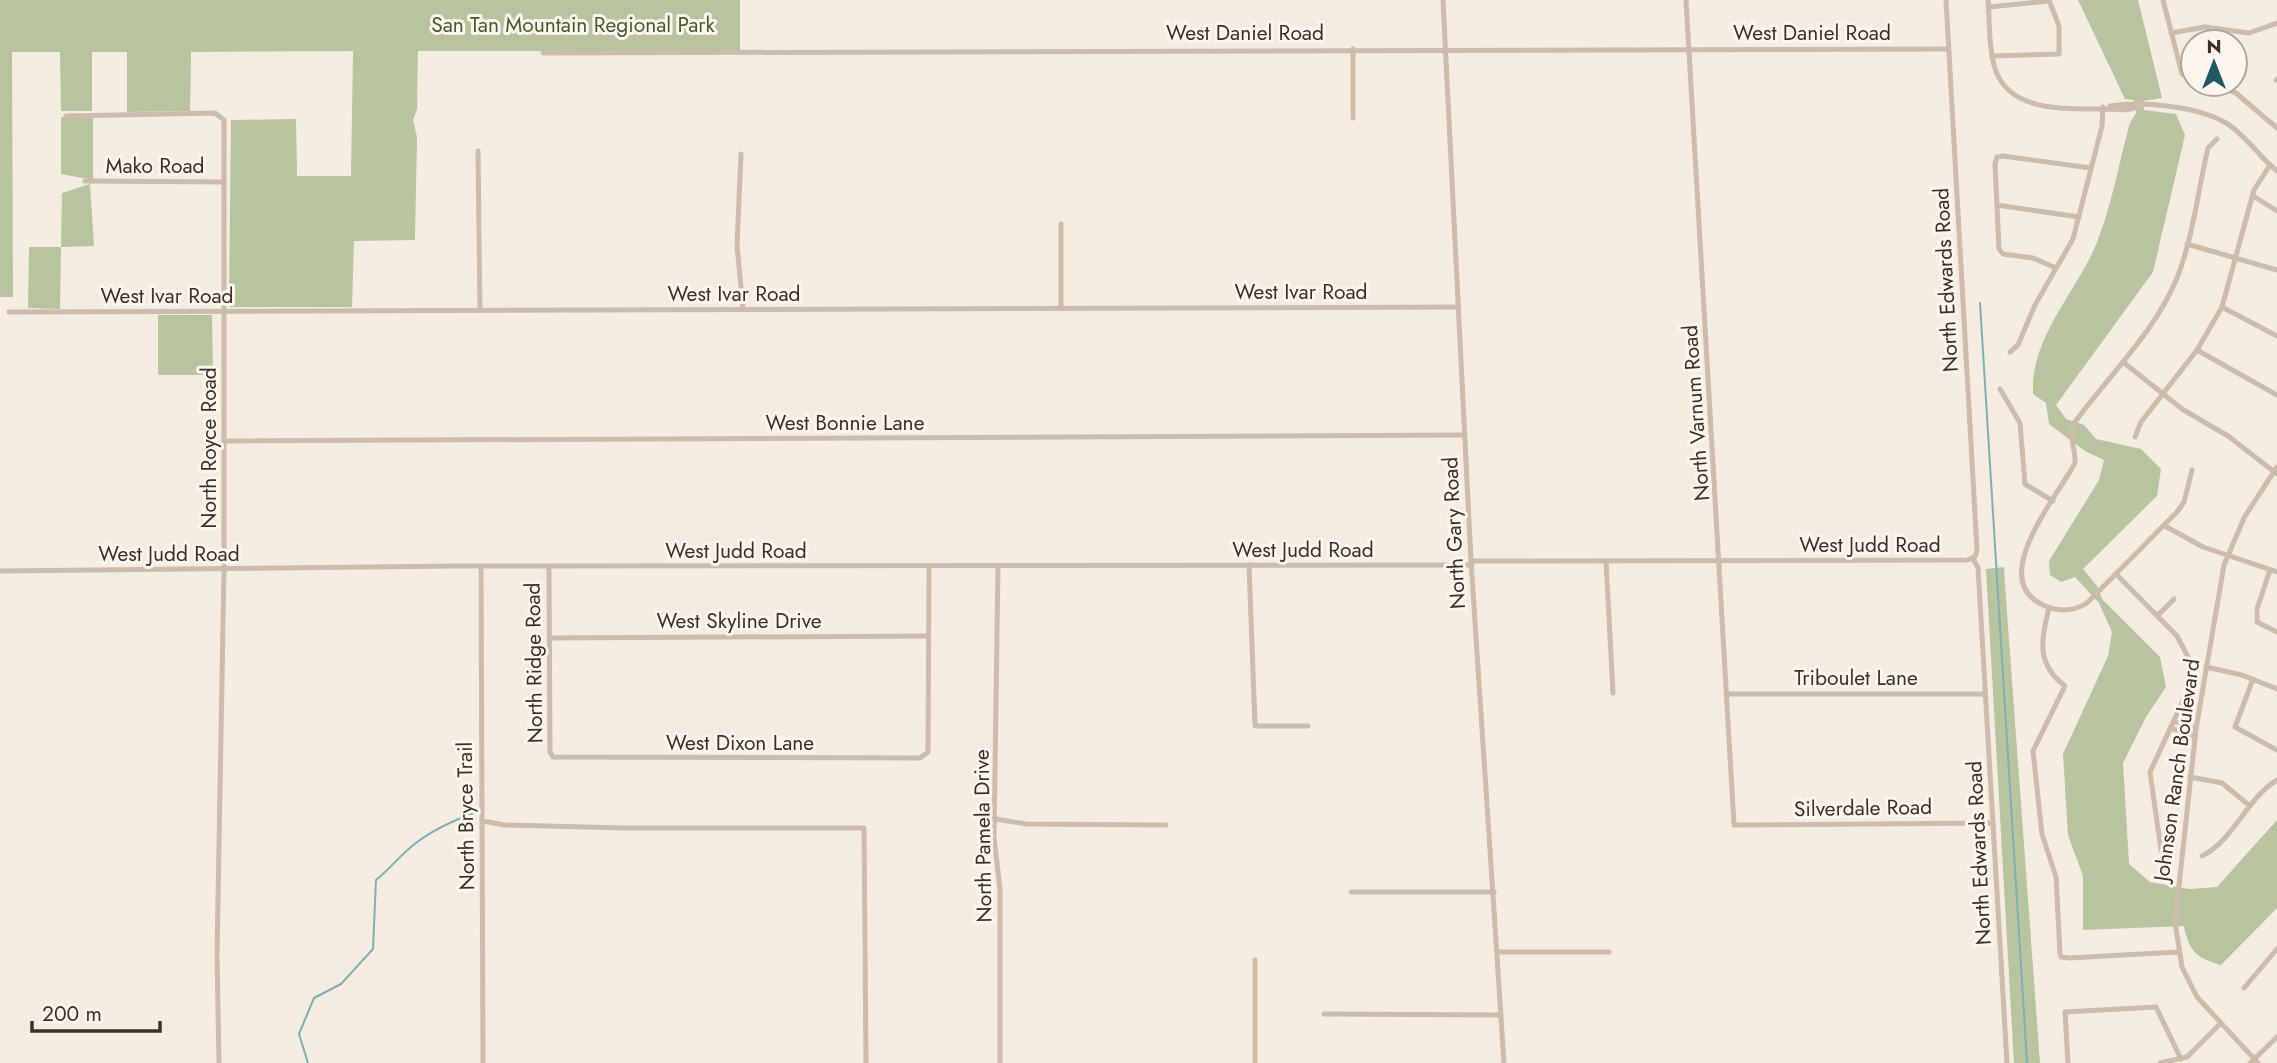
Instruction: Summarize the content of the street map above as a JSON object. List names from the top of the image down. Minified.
{"streets":{"street":["West Daniel Road","Mako Road","North Edwards Road","West Ivar Road","North Varnum Road","West Bonnie Lane","North Royce Road","North Gary Road","West Judd Road","West Skyline Drive","North Ridge Road","Triboulet Lane","West Dixon Lane","Johnson Ranch Boulevard","Silverdale Road","North Bryce Trail","North Pamela Drive"]},"crossings":[["West Daniel Road","North Edwards Road"],["West Daniel Road","North Varnum Road"],["West Daniel Road","North Gary Road"],["Mako Road","North Royce Road"],["North Edwards Road","West Judd Road"],["North Edwards Road","Triboulet Lane"],["North Edwards Road","Silverdale Road"],["West Ivar Road","North Royce Road"],["West Ivar Road","North Gary Road"],["North Varnum Road","West Judd Road"],["North Varnum Road","Triboulet Lane"],["North Varnum Road","Silverdale Road"],["West Bonnie Lane","North Royce Road"],["West Bonnie Lane","North Gary Road"],["North Royce Road","West Judd Road"],["North Gary Road","West Judd Road"],["West Judd Road","North Ridge Road"],["West Judd Road","North Bryce Trail"],["West Judd Road","North Pamela Drive"],["West Skyline Drive","North Ridge Road"],["West Skyline Drive","West Dixon Lane"],["North Ridge Road","West Dixon Lane"]],"parks":["San Tan Mountain Regional Park"],"scale_bar":"200 m","north":"top"}
